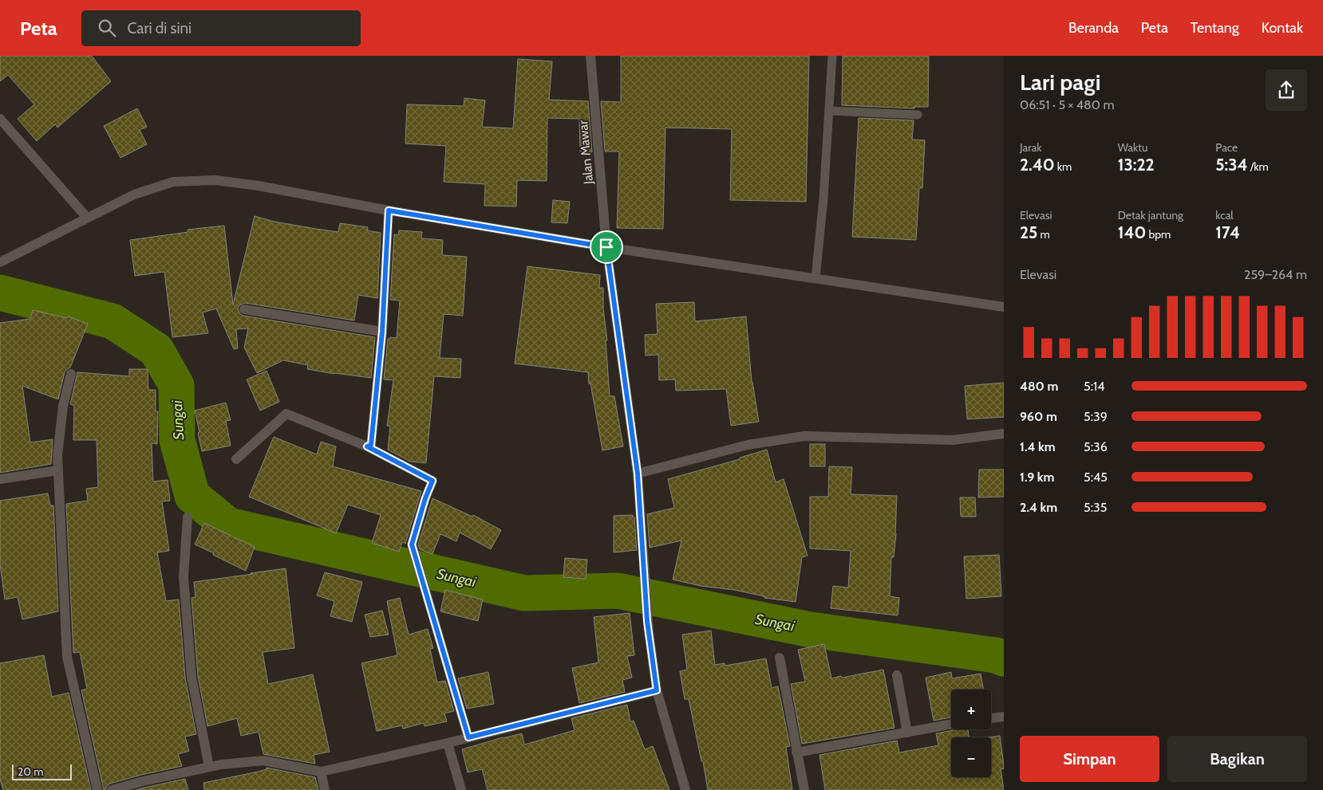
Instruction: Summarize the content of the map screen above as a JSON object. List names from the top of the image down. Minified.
{"streets":{"street":["Jalan Mawar"]},"water":["Sungai"],"scale_bar":"20 m","page":{"header":"Peta","search":"Cari di sini","nav":["Beranda","Peta","Tentang","Kontak"],"heading":["Lari pagi","06:51 · 5 × 480 m"],"stats":[["Jarak","2.40 km"],["Waktu","13:22"],["Pace","5:34 /km"],["Elevasi","25 m"],["Detak jantung","140 bpm"],["kcal","174"]],"chart":["Elevasi","259–264 m"],"list":[{"name":"480 m","note":"5:14"},{"name":"960 m","note":"5:39"},{"name":"1.4 km","note":"5:36"},{"name":"1.9 km","note":"5:45"},{"name":"2.4 km","note":"5:35"}],"map_buttons":["+","−"],"buttons":["Simpan","Bagikan"],"scale":"20 m"}}
